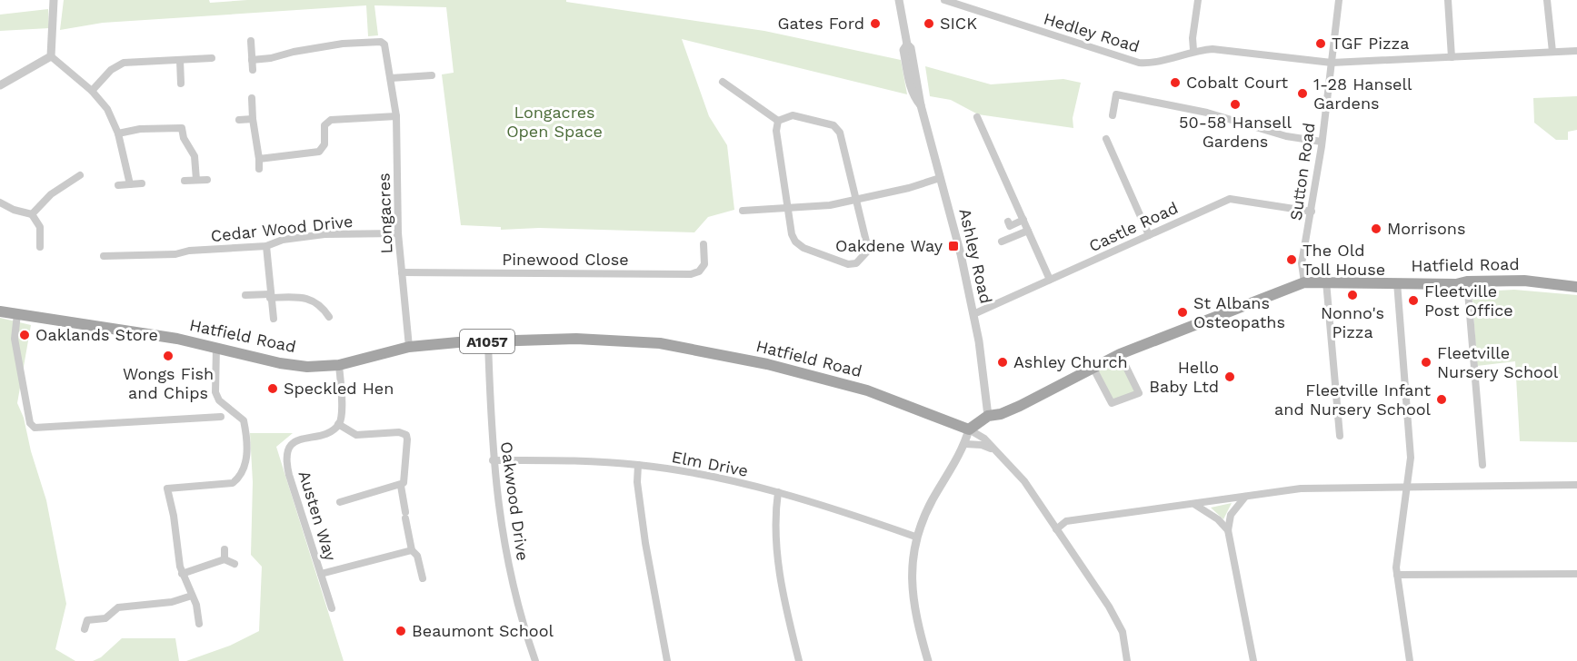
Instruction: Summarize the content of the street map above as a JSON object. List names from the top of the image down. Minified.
{"streets":{"main road":["Hatfield Road","A1057"],"street":["Hedley Road","Sutton Road","Longacres","Castle Road","Cedar Wood Drive","Ashley Road","Pinewood Close","Elm Drive","Oakwood Drive","Austen Way"]},"crossings":[["Hedley Road","Sutton Road"],["Sutton Road","Castle Road"],["Sutton Road","Hatfield Road"],["Longacres","Cedar Wood Drive"],["Longacres","Pinewood Close"],["Longacres","Hatfield Road"],["Castle Road","Ashley Road"],["Ashley Road","Hatfield Road"],["Hatfield Road","Oakwood Drive"],["Elm Drive","Oakwood Drive"]],"parks":["Longacres Open Space"],"places":{"other":["Gates Ford","SICK","TGF Pizza","Cobalt Court","1-28 Hansell Gardens","50-58 Hansell Gardens","Morrisons","The Old Toll House","Nonno's Pizza","Fleetville Post Office","St Albans Osteopaths","Oaklands Store","Wongs Fish and Chips","Ashley Church","Fleetville Nursery School","Hello Baby Ltd","Speckled Hen","Fleetville Infant and Nursery School","Beaumont School"],"transit":["Oakdene Way"]}}
